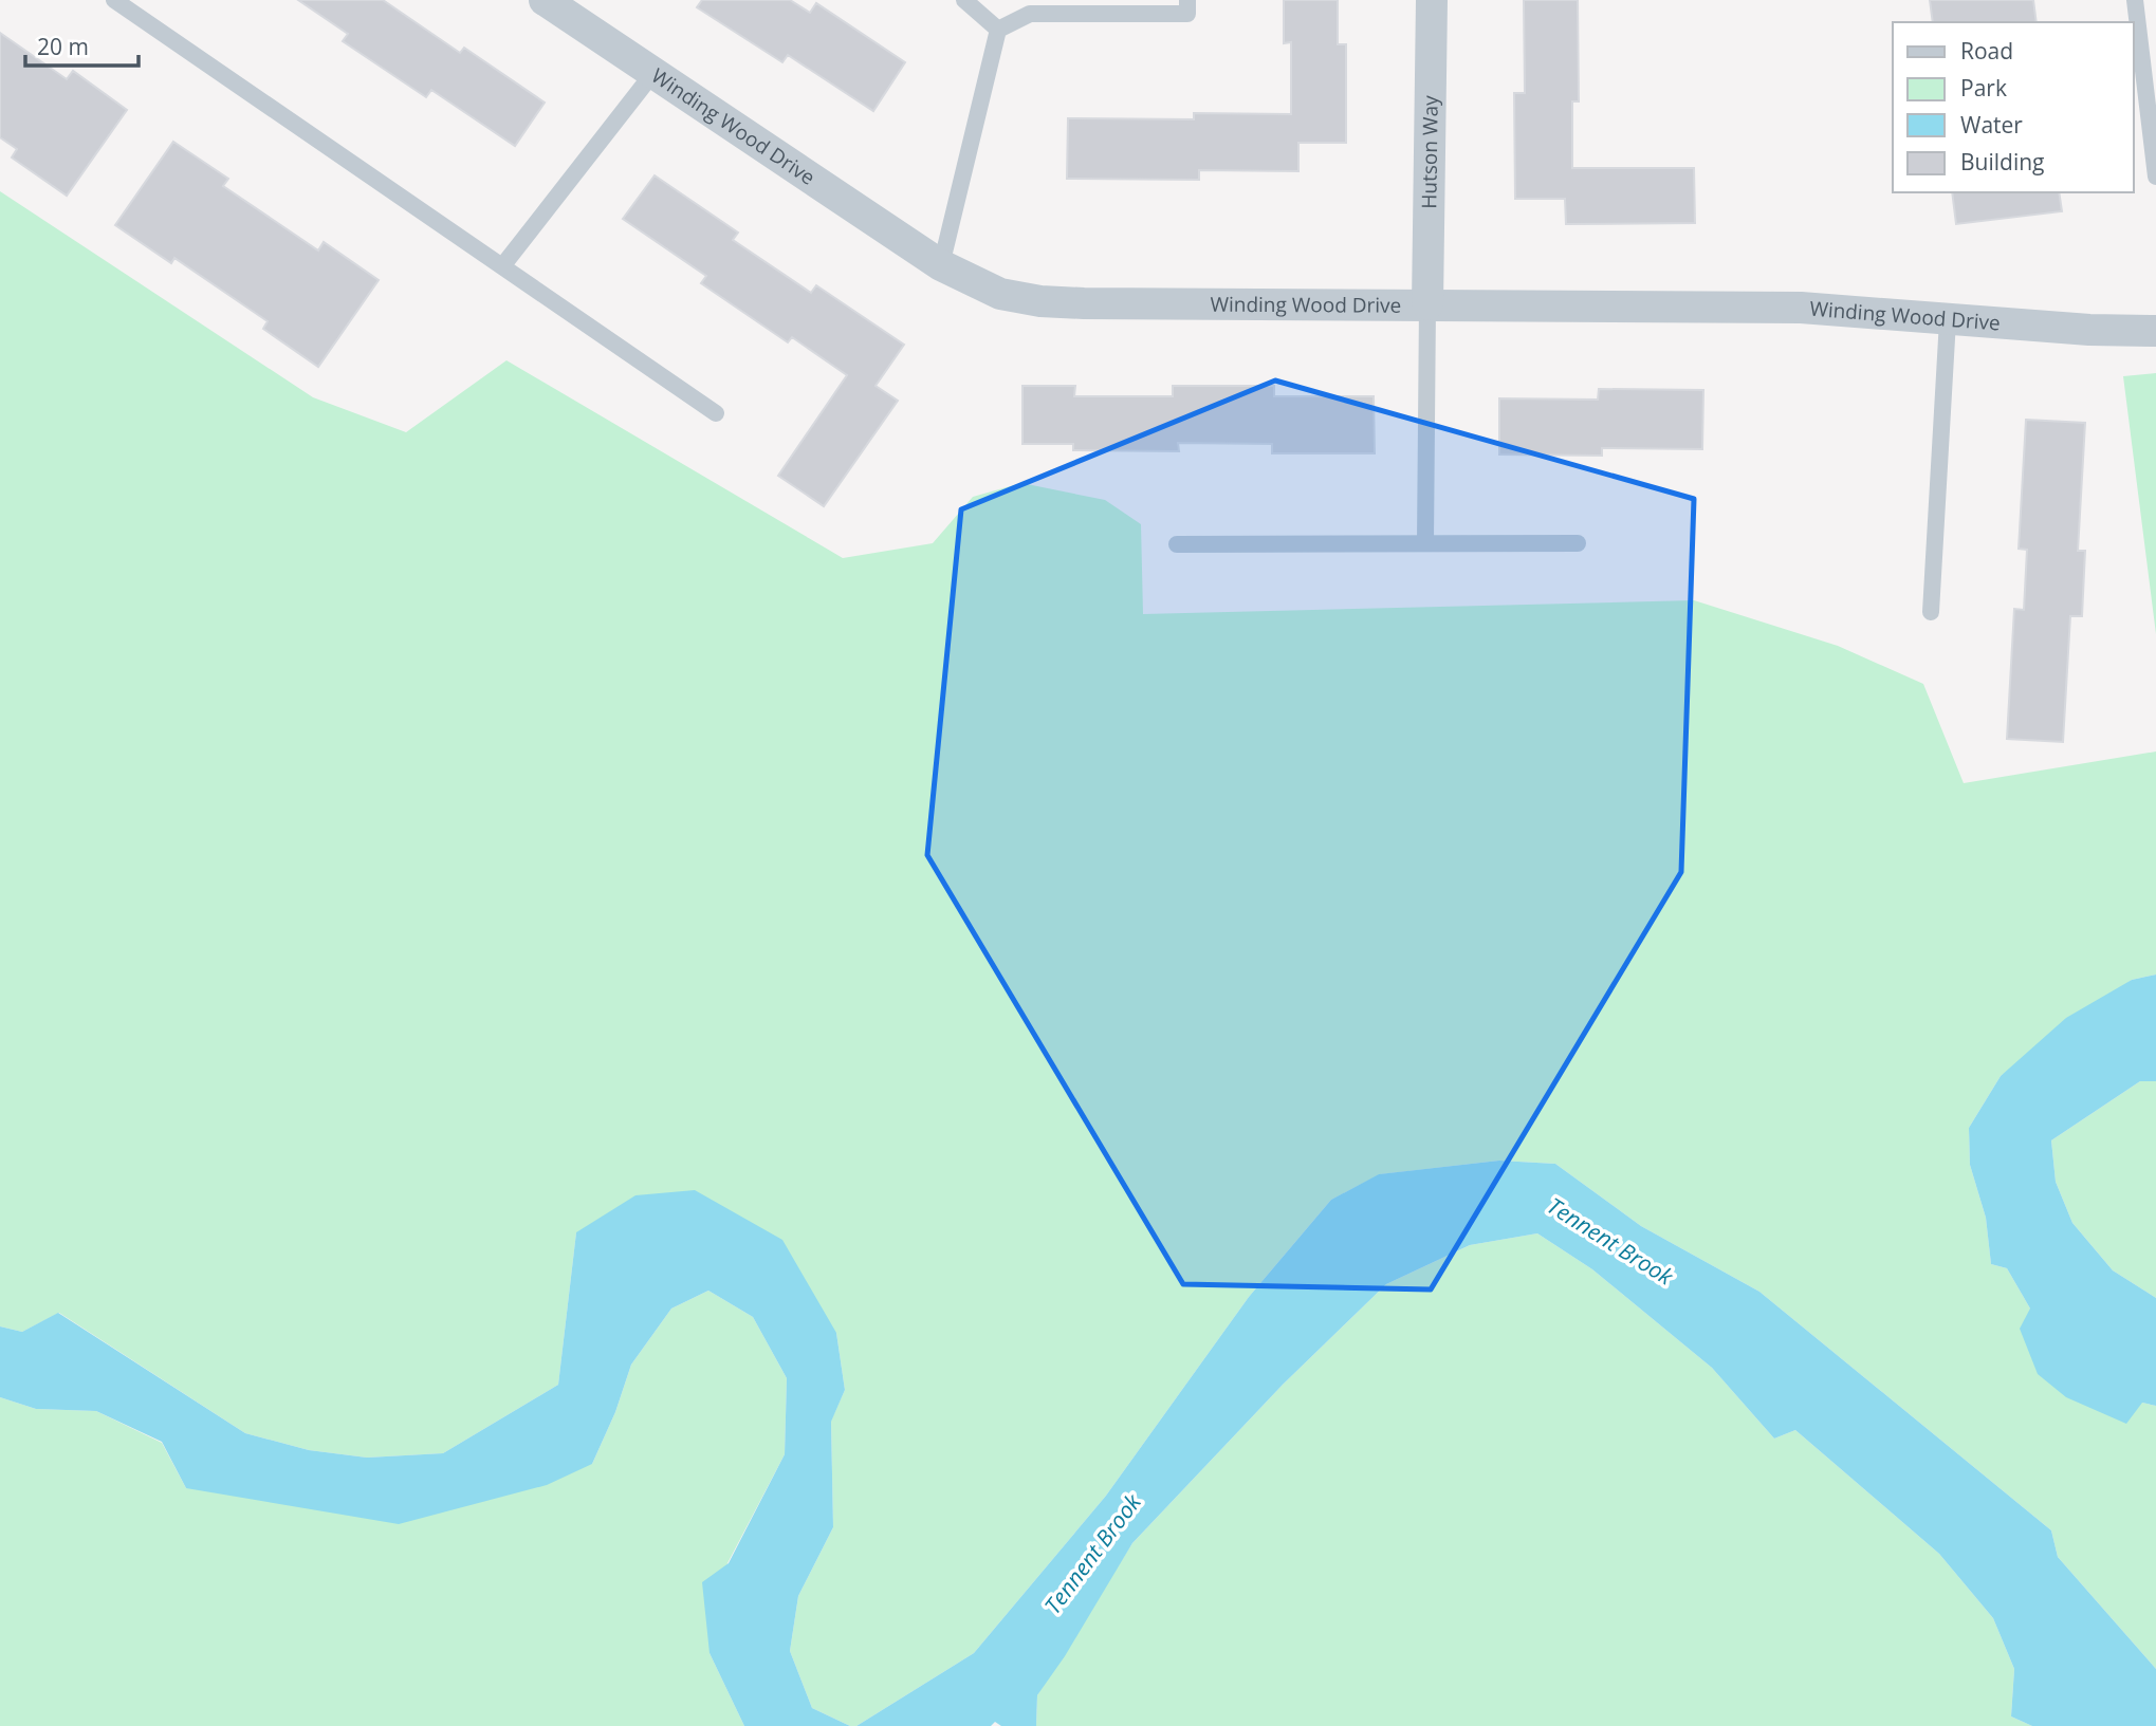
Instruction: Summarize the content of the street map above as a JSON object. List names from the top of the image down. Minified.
{"streets":{"street":["Winding Wood Drive","Hutson Way"]},"crossings":[["Winding Wood Drive","Hutson Way"]],"water":["Tennent Brook"],"legend":["Road","Park","Water","Building"],"scale_bar":"20 m"}
